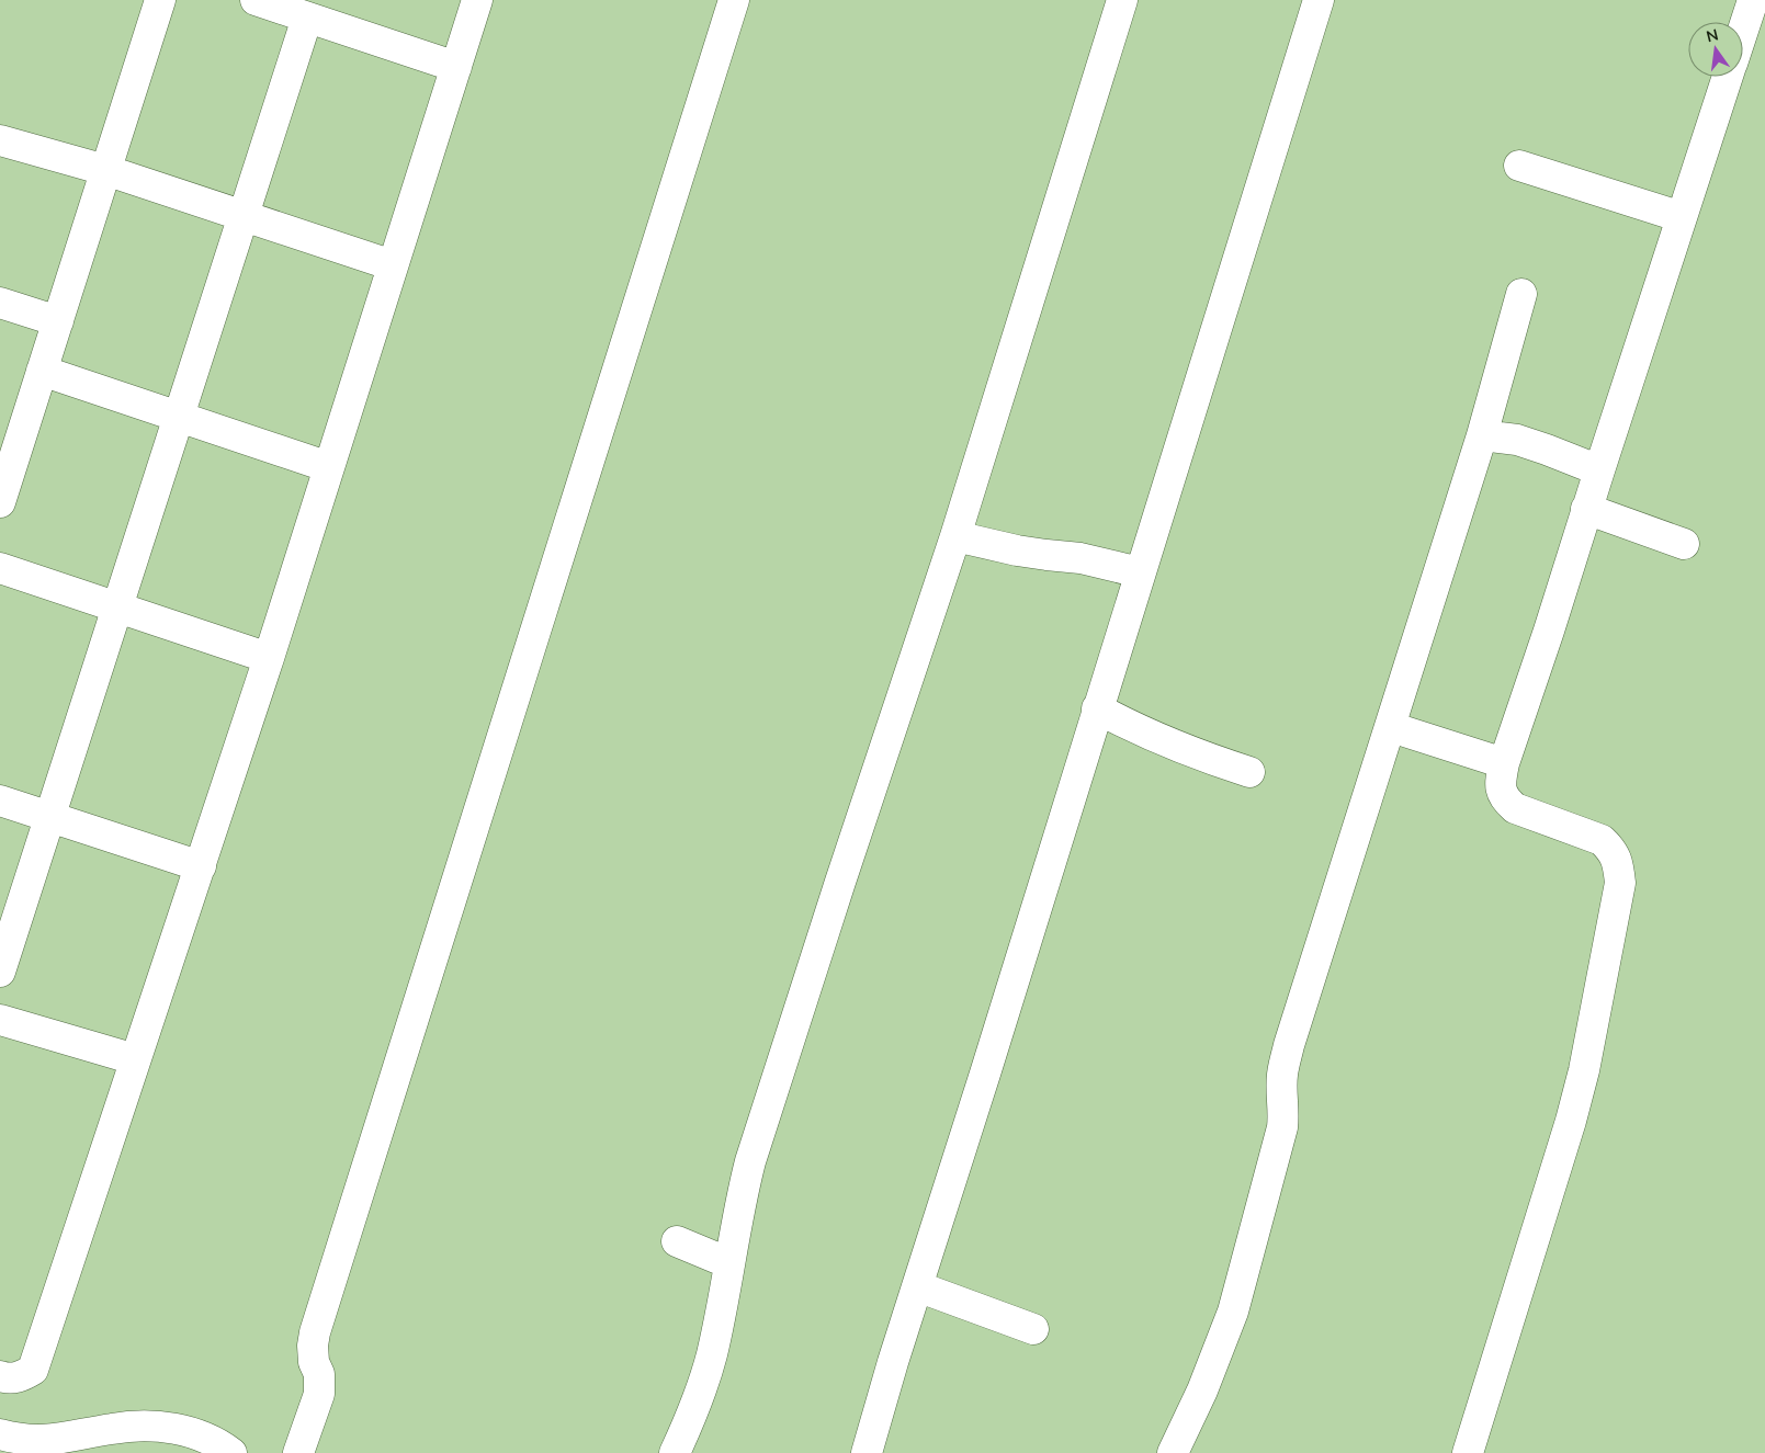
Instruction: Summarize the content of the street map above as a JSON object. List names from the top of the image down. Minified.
{"north":"top"}
